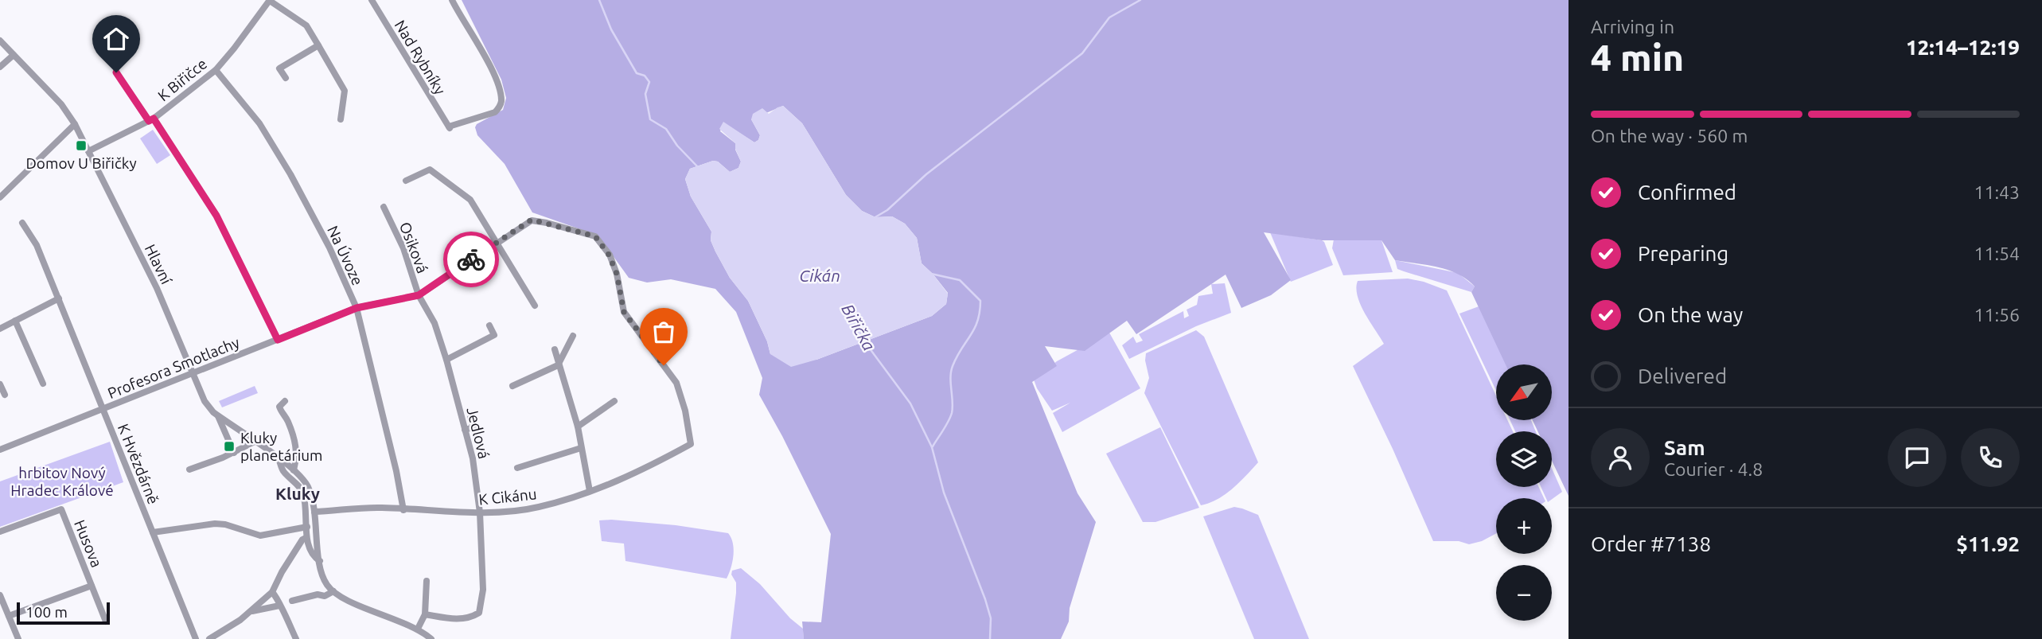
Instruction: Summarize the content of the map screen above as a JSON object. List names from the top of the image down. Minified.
{"streets":{"street":["Nad Rybníky","K Biřičce","Osiková","Na Úvoze","Hlavní","Profesora Smotlachy","Jedlová","K Hvězdárně","K Cikánu","Husova"]},"crossings":[["K Biřičce","Na Úvoze"],["K Biřičce","Hlavní"],["Osiková","Profesora Smotlachy"],["Osiková","Jedlová"],["Na Úvoze","Profesora Smotlachy"],["Na Úvoze","K Cikánu"],["Hlavní","Profesora Smotlachy"],["Hlavní","K Cikánu"],["Profesora Smotlachy","K Hvězdárně"],["Jedlová","K Cikánu"]],"districts":["Kluky"],"water":["Cikán","Biřička"],"parks":["hrbitov Nový Hradec Králové"],"places":{"transit":["Domov U Biřičky","Kluky planetárium"]},"scale_bar":"100 m","north":"bottom left","page":{"heading":["4 min","Arriving in","12:14–12:19"],"panel":["Sam","Courier · 4.8","Order #7138","$11.92"],"bar":"On the way · 560 m","list":[["Confirmed","11:43"],["Preparing","11:54"],["On the way","11:56"],"Delivered"],"map_buttons":["+","−"],"scale":"100 m"}}
